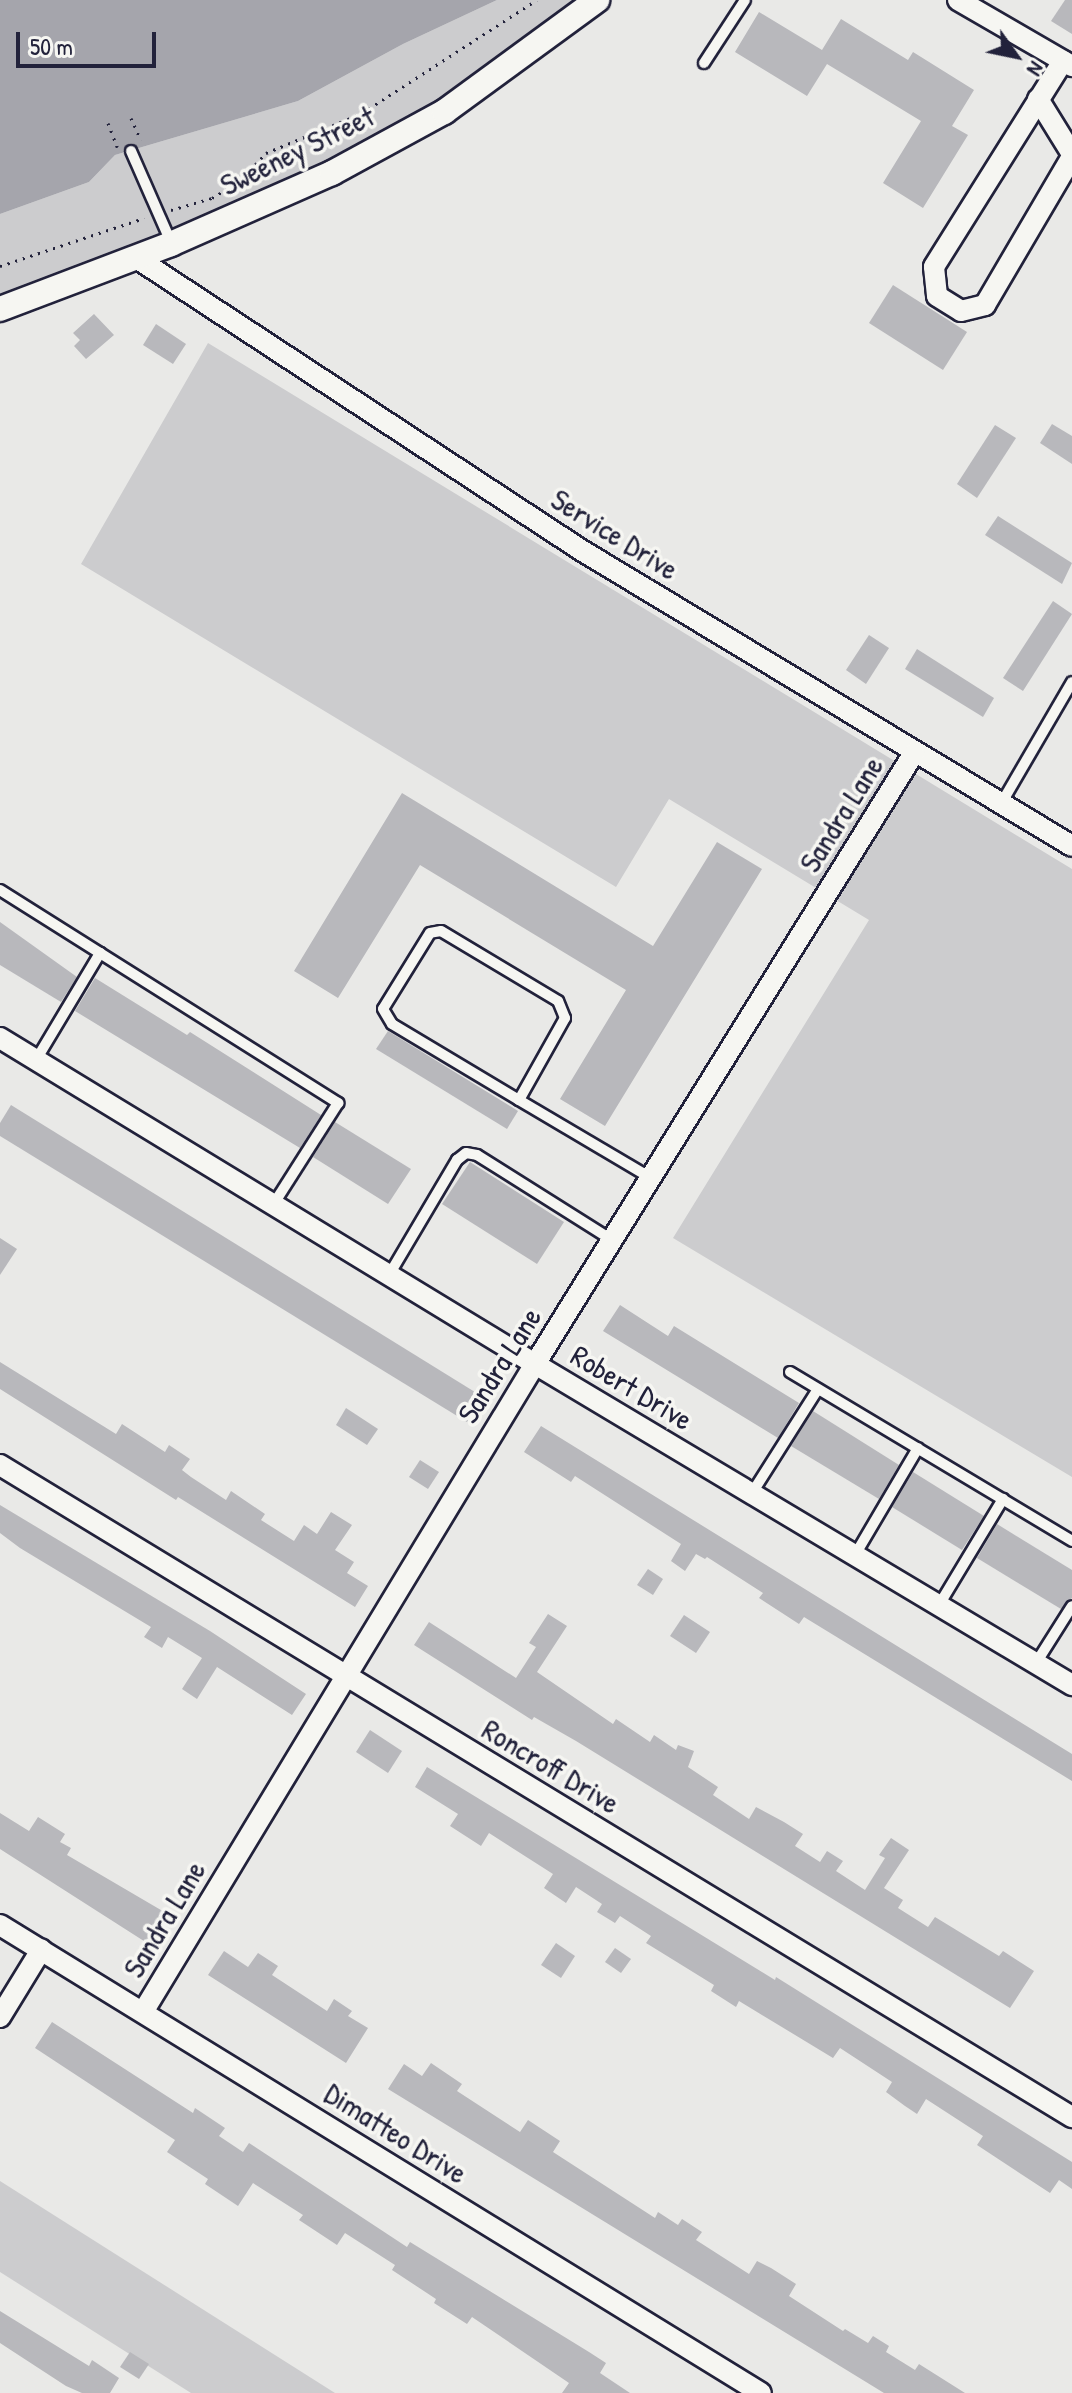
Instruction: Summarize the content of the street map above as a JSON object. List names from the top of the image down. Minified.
{"streets":{"street":["Sweeney Street","Service Drive","Sandra Lane","Robert Drive","Roncroff Drive","Dimatteo Drive"]},"crossings":[["Sweeney Street","Service Drive"],["Service Drive","Sandra Lane"],["Sandra Lane","Robert Drive"],["Sandra Lane","Roncroff Drive"],["Sandra Lane","Dimatteo Drive"]],"scale_bar":"50 m","north":"bottom right"}
